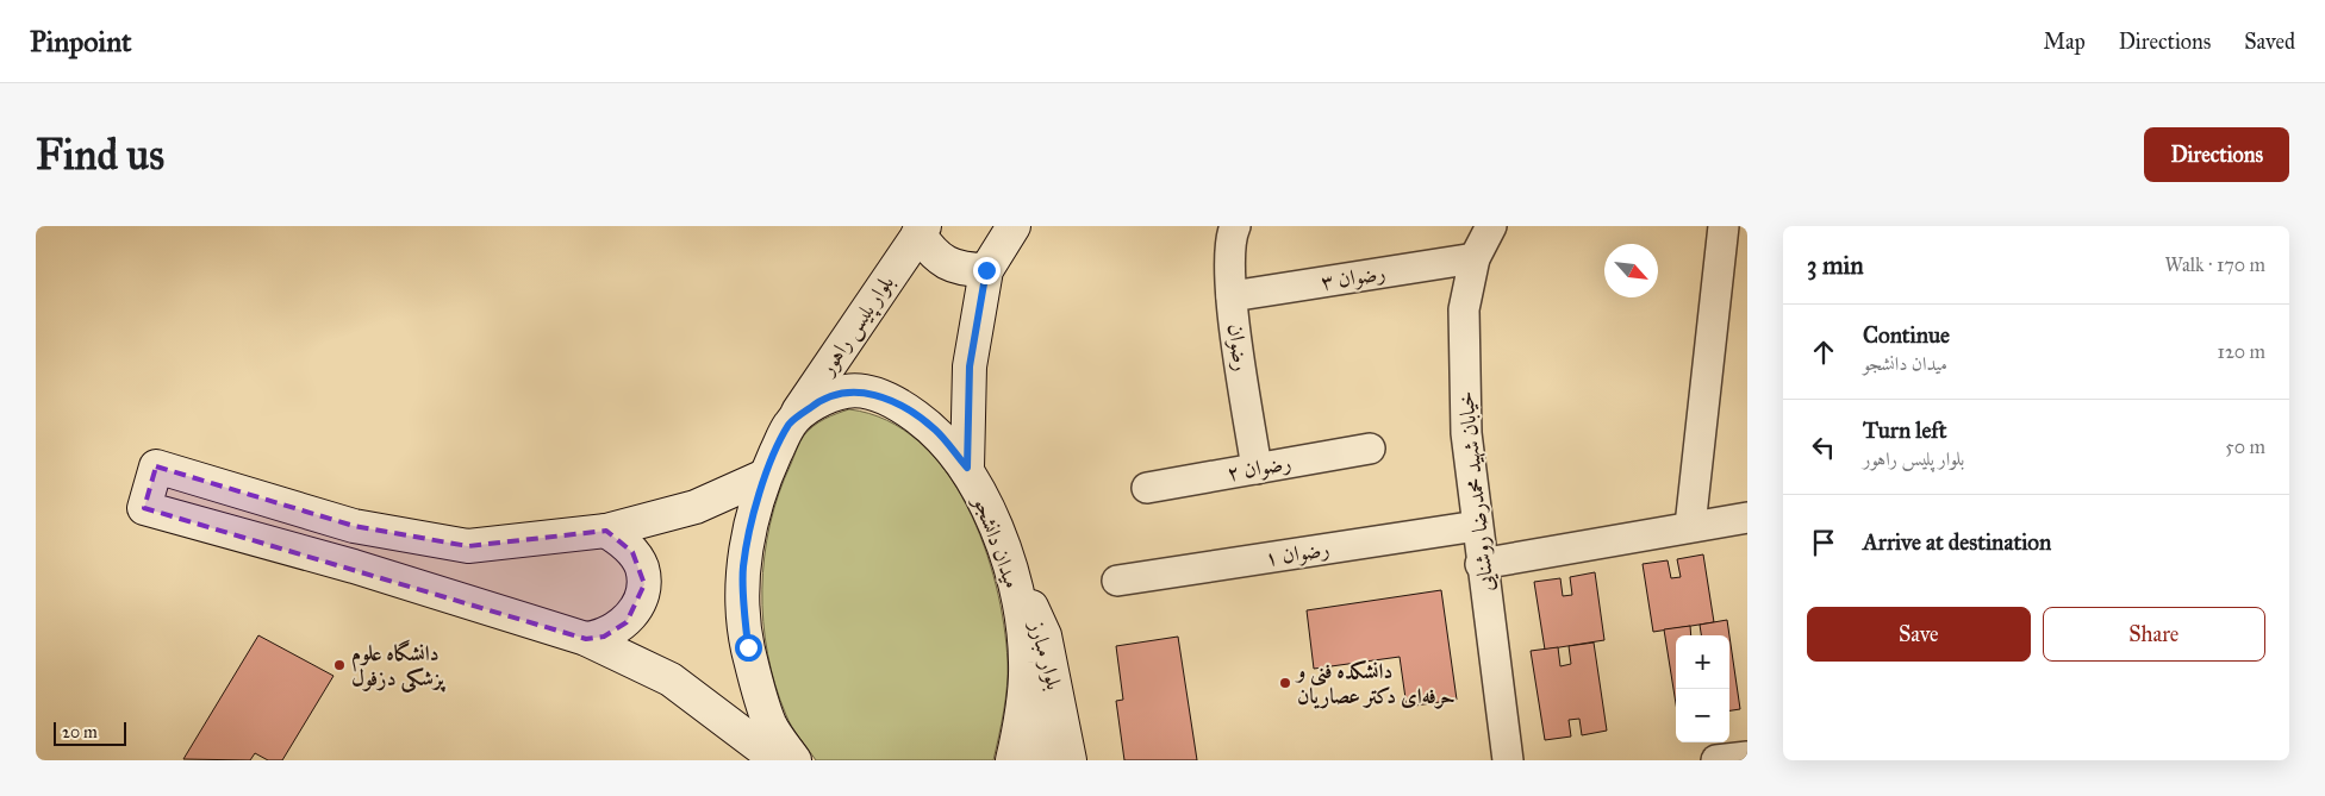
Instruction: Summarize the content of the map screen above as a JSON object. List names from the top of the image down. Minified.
{"streets":{"main road":["بلوار پلیس راهور","میدان دانشجو","بلوار مبارز"],"street":["رضوان ۳","رضوان","رضوان ۲","خیابان شهید محمدرضا روشنایی","رضوان ۱"]},"crossings":[["رضوان ۳","رضوان"],["رضوان ۳","خیابان شهید محمدرضا روشنایی"],["بلوار پلیس راهور","میدان دانشجو"],["رضوان","رضوان ۲"],["خیابان شهید محمدرضا روشنایی","رضوان ۱"],["میدان دانشجو","بلوار مبارز"]],"places":["دانشگاه علوم پزشکی دزفول","دانشکده فنی و حرفه‌ای دکتر عصاریان"],"scale_bar":"20 m","north":"bottom right","page":{"header":"Pinpoint","nav":["Map","Directions","Saved"],"buttons":["Directions",["Save","Share"]],"title":"Find us","heading":["3 min","Walk · 170 m"],"list":[["Continue","میدان دانشجو","120 m"],["Turn left","بلوار پلیس راهور","50 m"],"Arrive at destination"],"map_buttons":["+","−"],"scale":"20 m"}}
